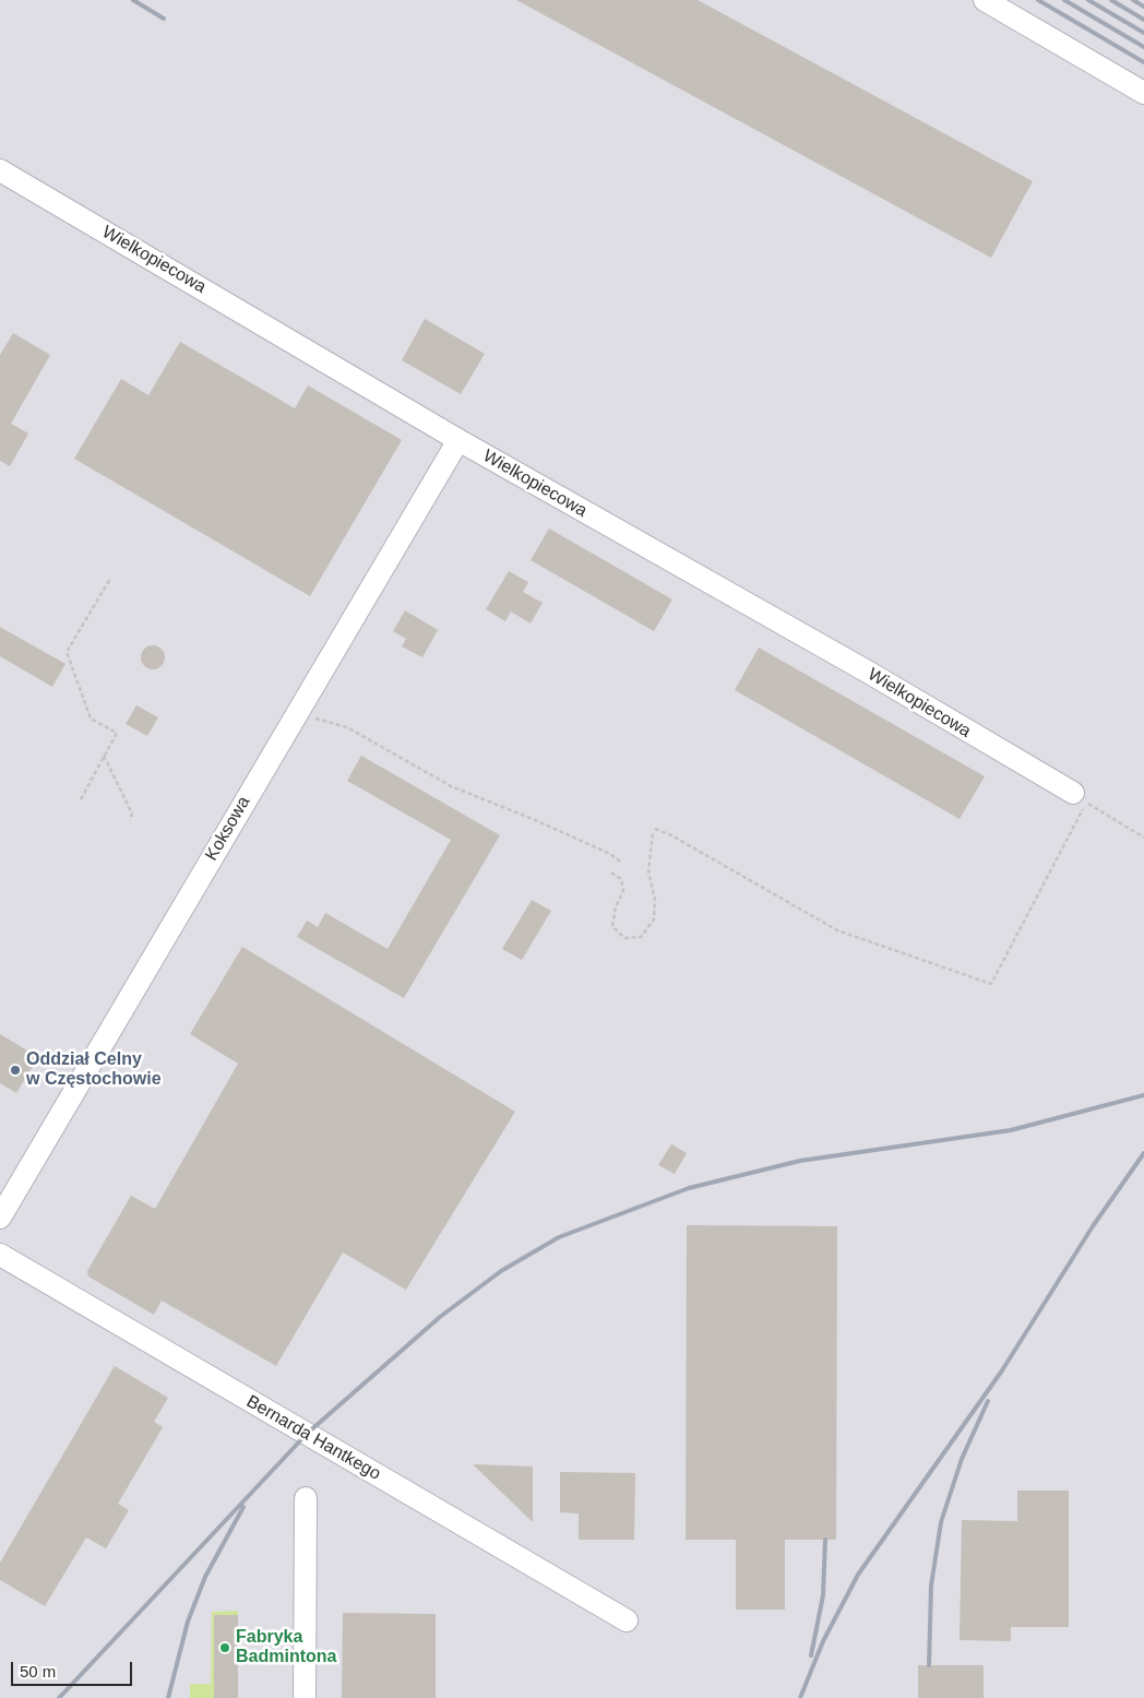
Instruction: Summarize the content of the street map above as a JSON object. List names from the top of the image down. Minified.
{"streets":{"street":["Wielkopiecowa","Koksowa","Bernarda Hantkego"]},"crossings":[["Wielkopiecowa","Koksowa"]],"places":["Oddział Celny w Częstochowie","Fabryka Badmintona"],"scale_bar":"50 m"}
